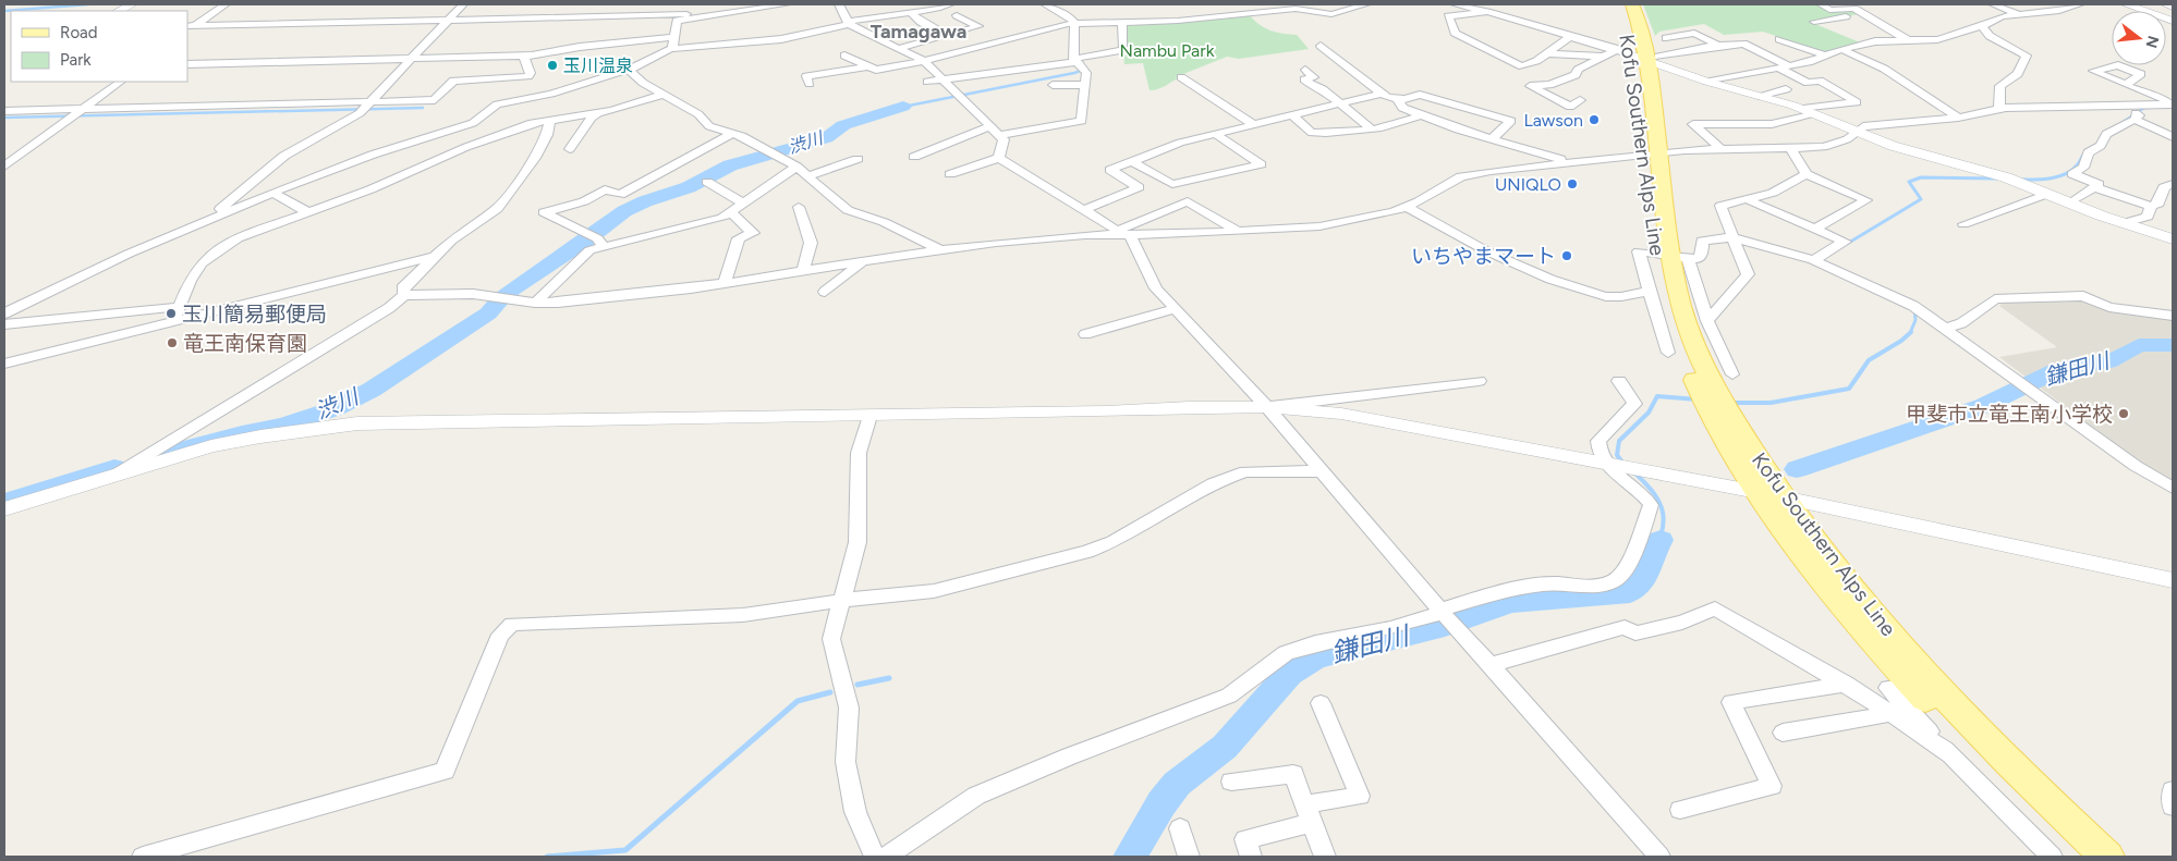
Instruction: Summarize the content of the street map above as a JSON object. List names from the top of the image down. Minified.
{"streets":{"main road":["Kofu Southern Alps Line"]},"districts":["Tamagawa"],"water":["渋川","鎌田川"],"parks":["Nambu Park"],"places":["玉川温泉","Lawson","UNIQLO","いちやまマート","玉川簡易郵便局","竜王南保育園","甲斐市立竜王南小学校"],"legend":["Road","Park"],"north":"right"}
